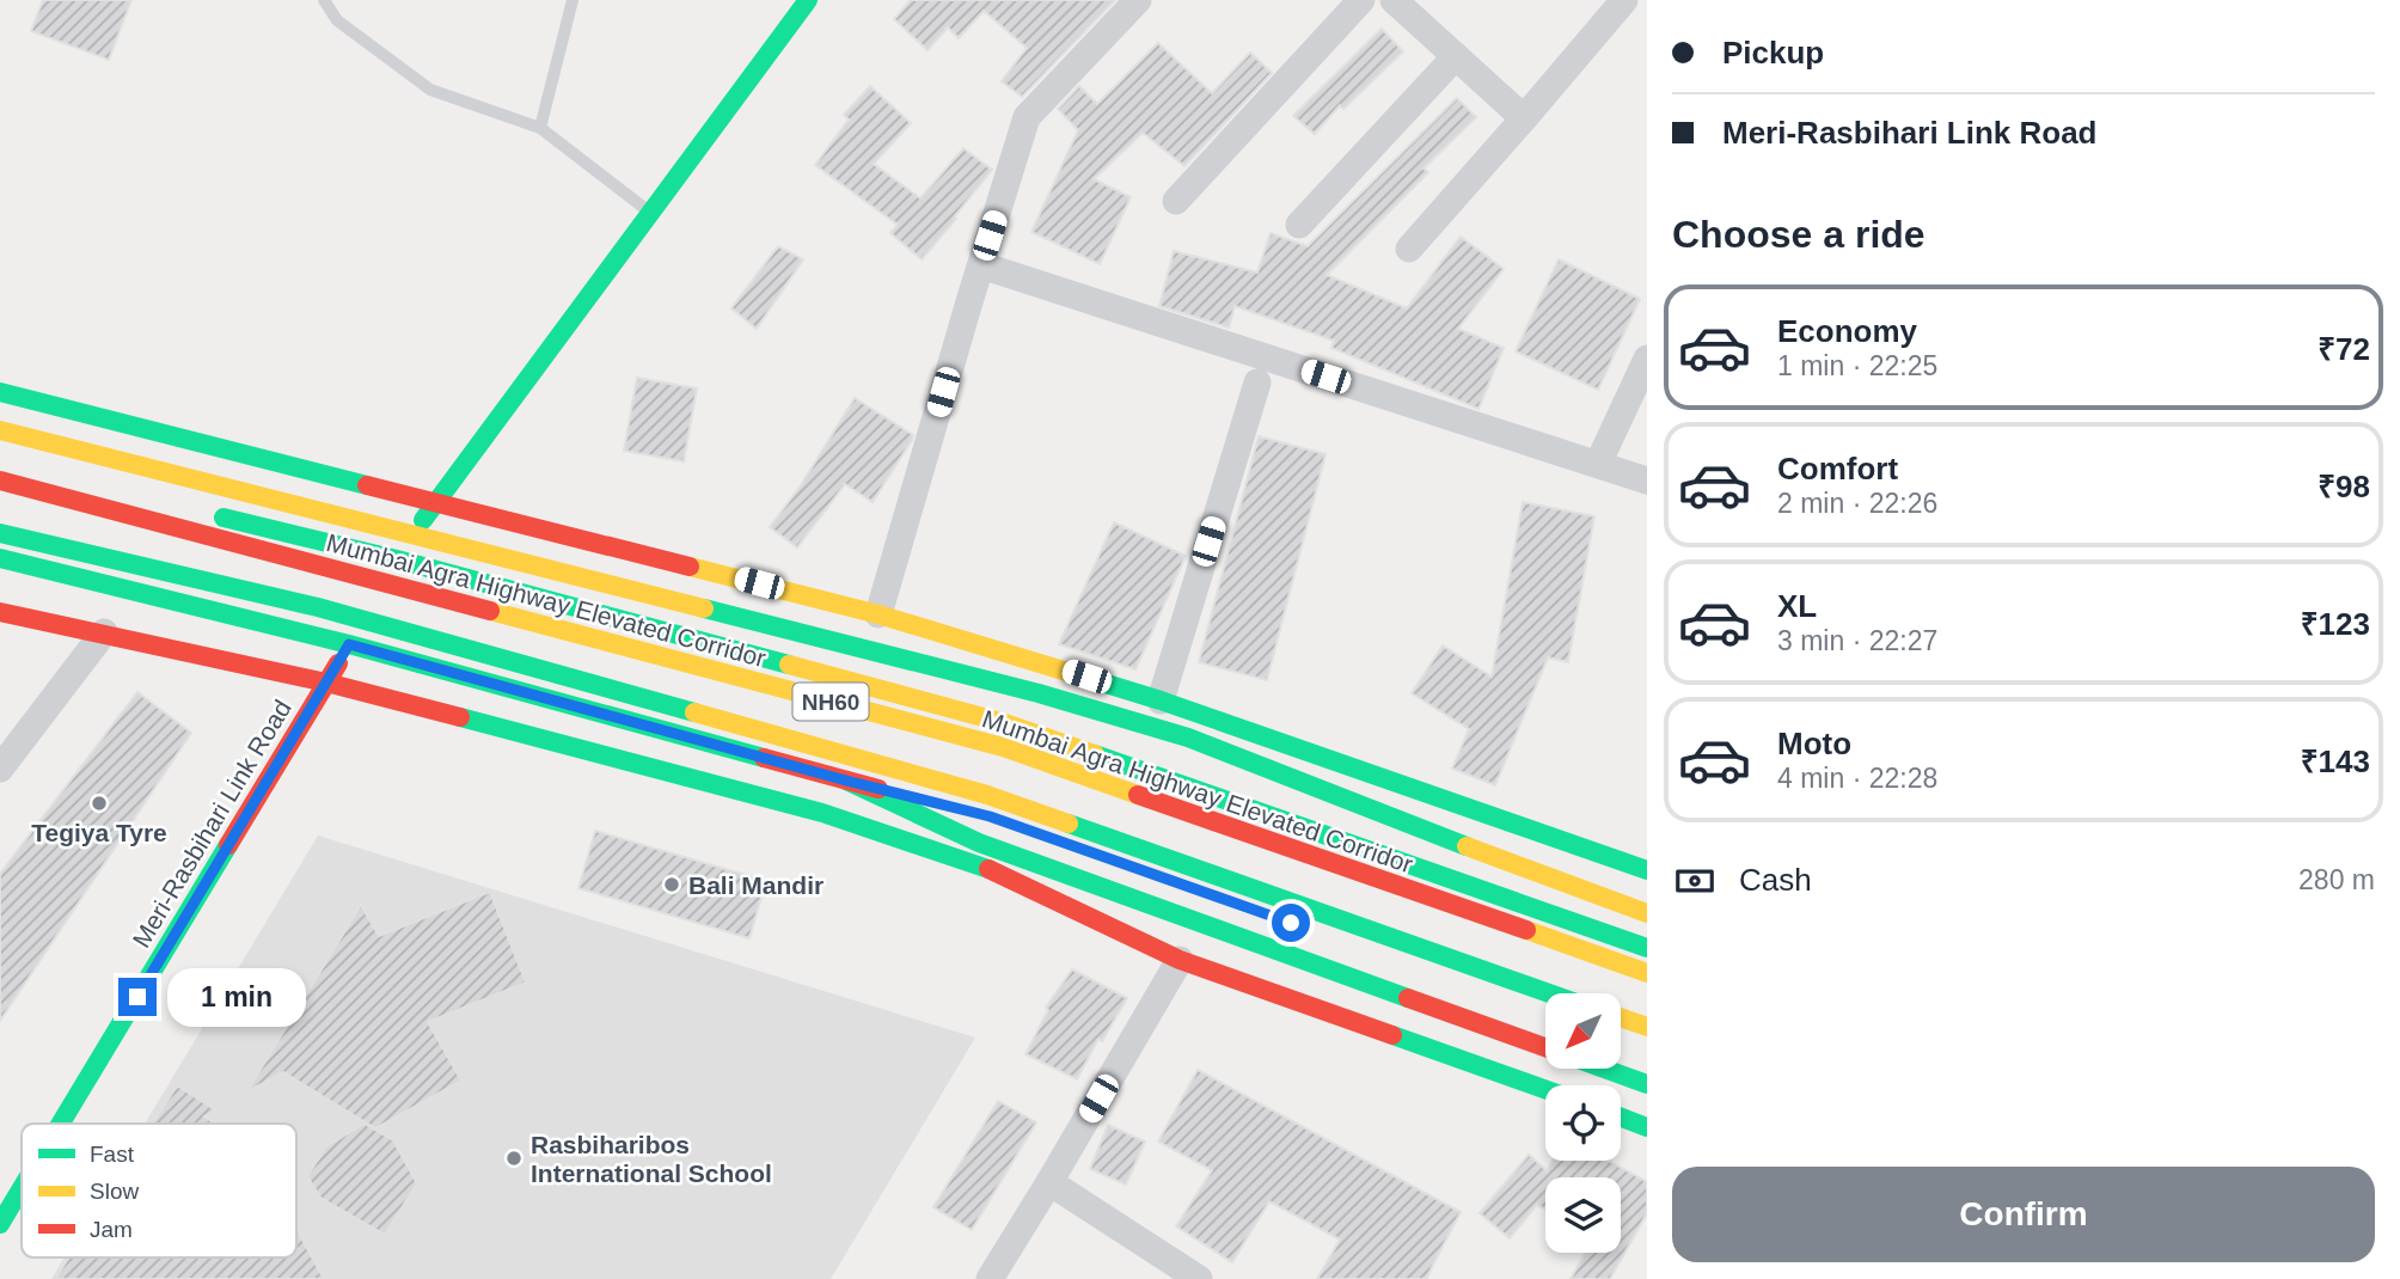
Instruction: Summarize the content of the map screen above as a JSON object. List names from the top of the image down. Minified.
{"streets":{"main road":["Mumbai Agra Highway Elevated Corridor","NH60","Meri-Rasbihari Link Road"]},"places":["Tegiya Tyre","Bali Mandir","Rasbiharibos International School"],"legend":["Fast","Slow","Jam"],"north":"bottom left","page":{"banner":["Pickup","Meri-Rasbihari Link Road"],"heading":"Choose a ride","list":[{"name":"Economy","note":"1 min · 22:25","value":"₹72"},{"name":"Comfort","note":"2 min · 22:26","value":"₹98"},{"name":"XL","note":"3 min · 22:27","value":"₹123"},{"name":"Moto","note":"4 min · 22:28","value":"₹143"}],"pay":["Cash","280 m"],"bubble":"1 min","buttons":"Confirm"}}
